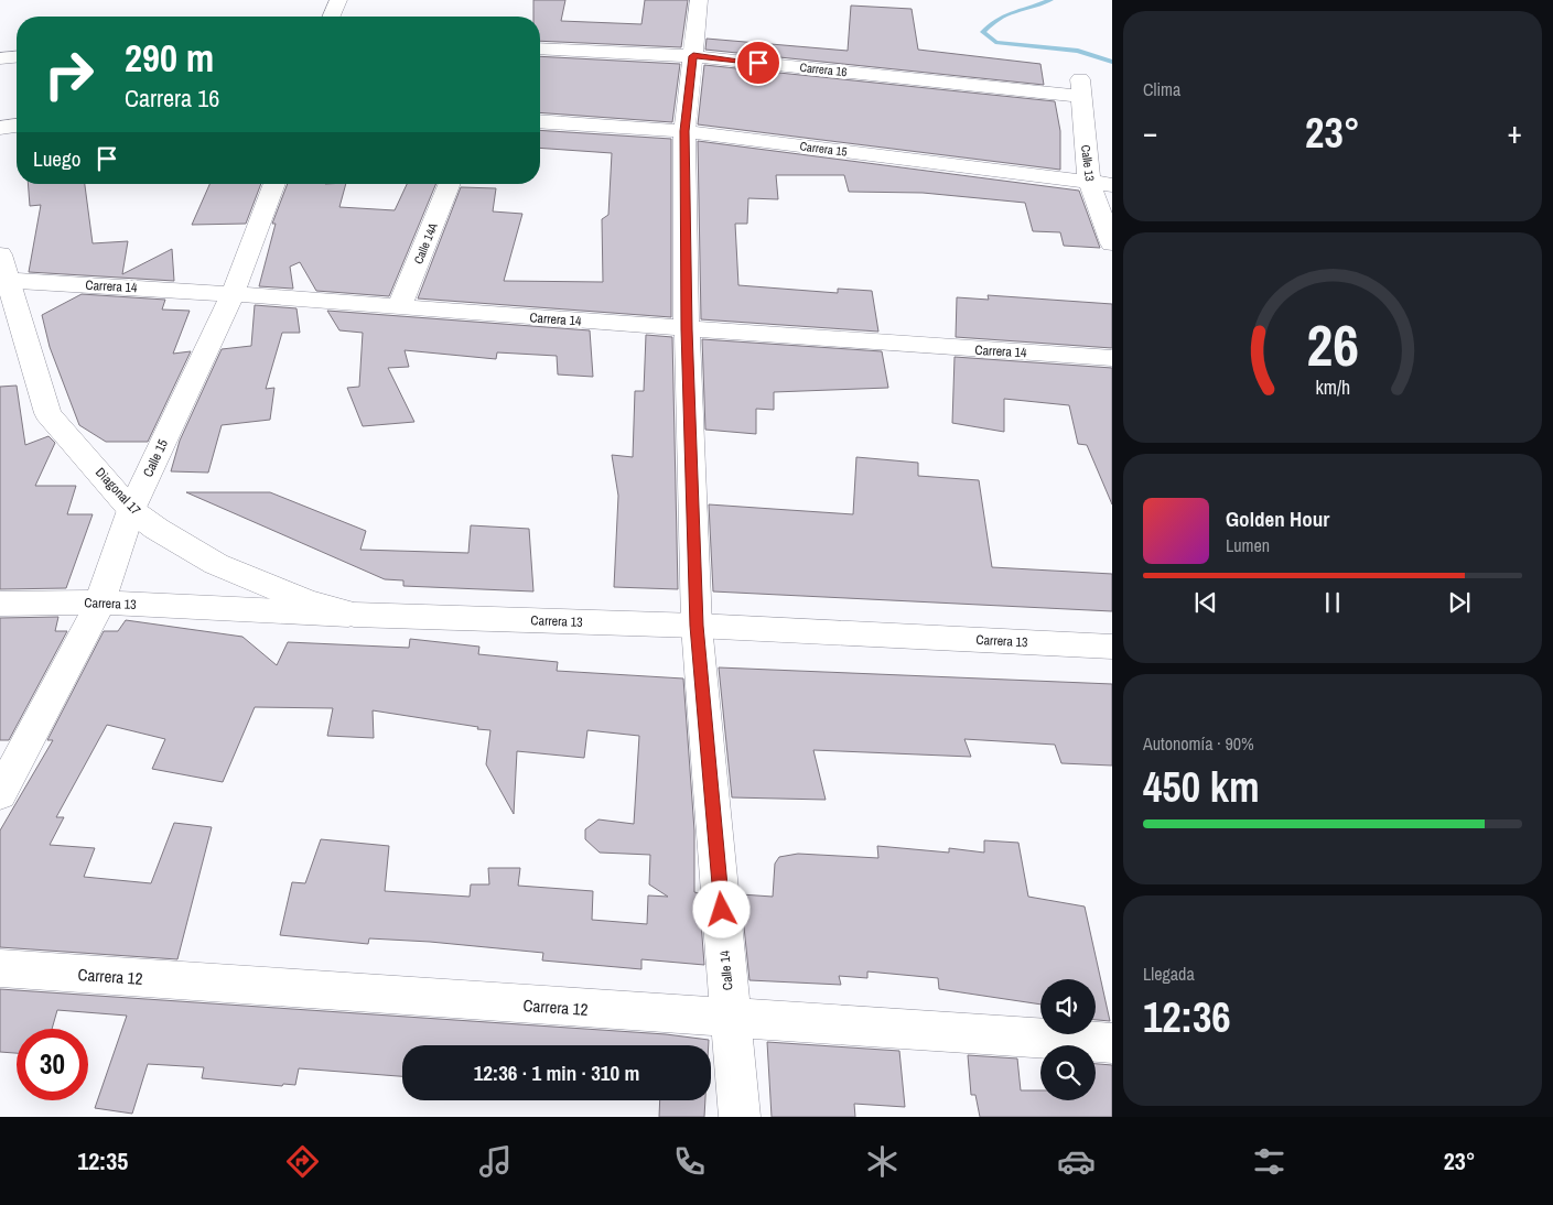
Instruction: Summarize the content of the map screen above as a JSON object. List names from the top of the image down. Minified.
{"streets":{"street":["Carrera 16","Carrera 15","Calle 13","Calle 14A","Carrera 14","Calle 15","Diagonal 17","Carrera 13","Calle 14","Carrera 12"]},"crossings":[["Carrera 16","Calle 13"],["Carrera 16","Calle 14"],["Carrera 15","Calle 13"],["Carrera 15","Calle 14"],["Calle 14A","Carrera 14"],["Carrera 14","Calle 15"],["Carrera 14","Diagonal 17"],["Carrera 14","Calle 14"],["Calle 15","Diagonal 17"],["Calle 15","Carrera 13"],["Diagonal 17","Carrera 13"],["Carrera 13","Calle 14"],["Calle 14","Carrera 12"]],"page":{"tile":["Clima",["Autonomía · 90%","450 km"],["Llegada","12:36"]],"turn":["290 m","Carrera 16"],"heat":["−","23°","+"],"then":"Luego","song":["Golden Hour","Lumen"],"limit":"30","trip":"12:36 · 1 min · 310 m","tabs":["12:35","23°"],"gauge":["26","km/h"]}}
